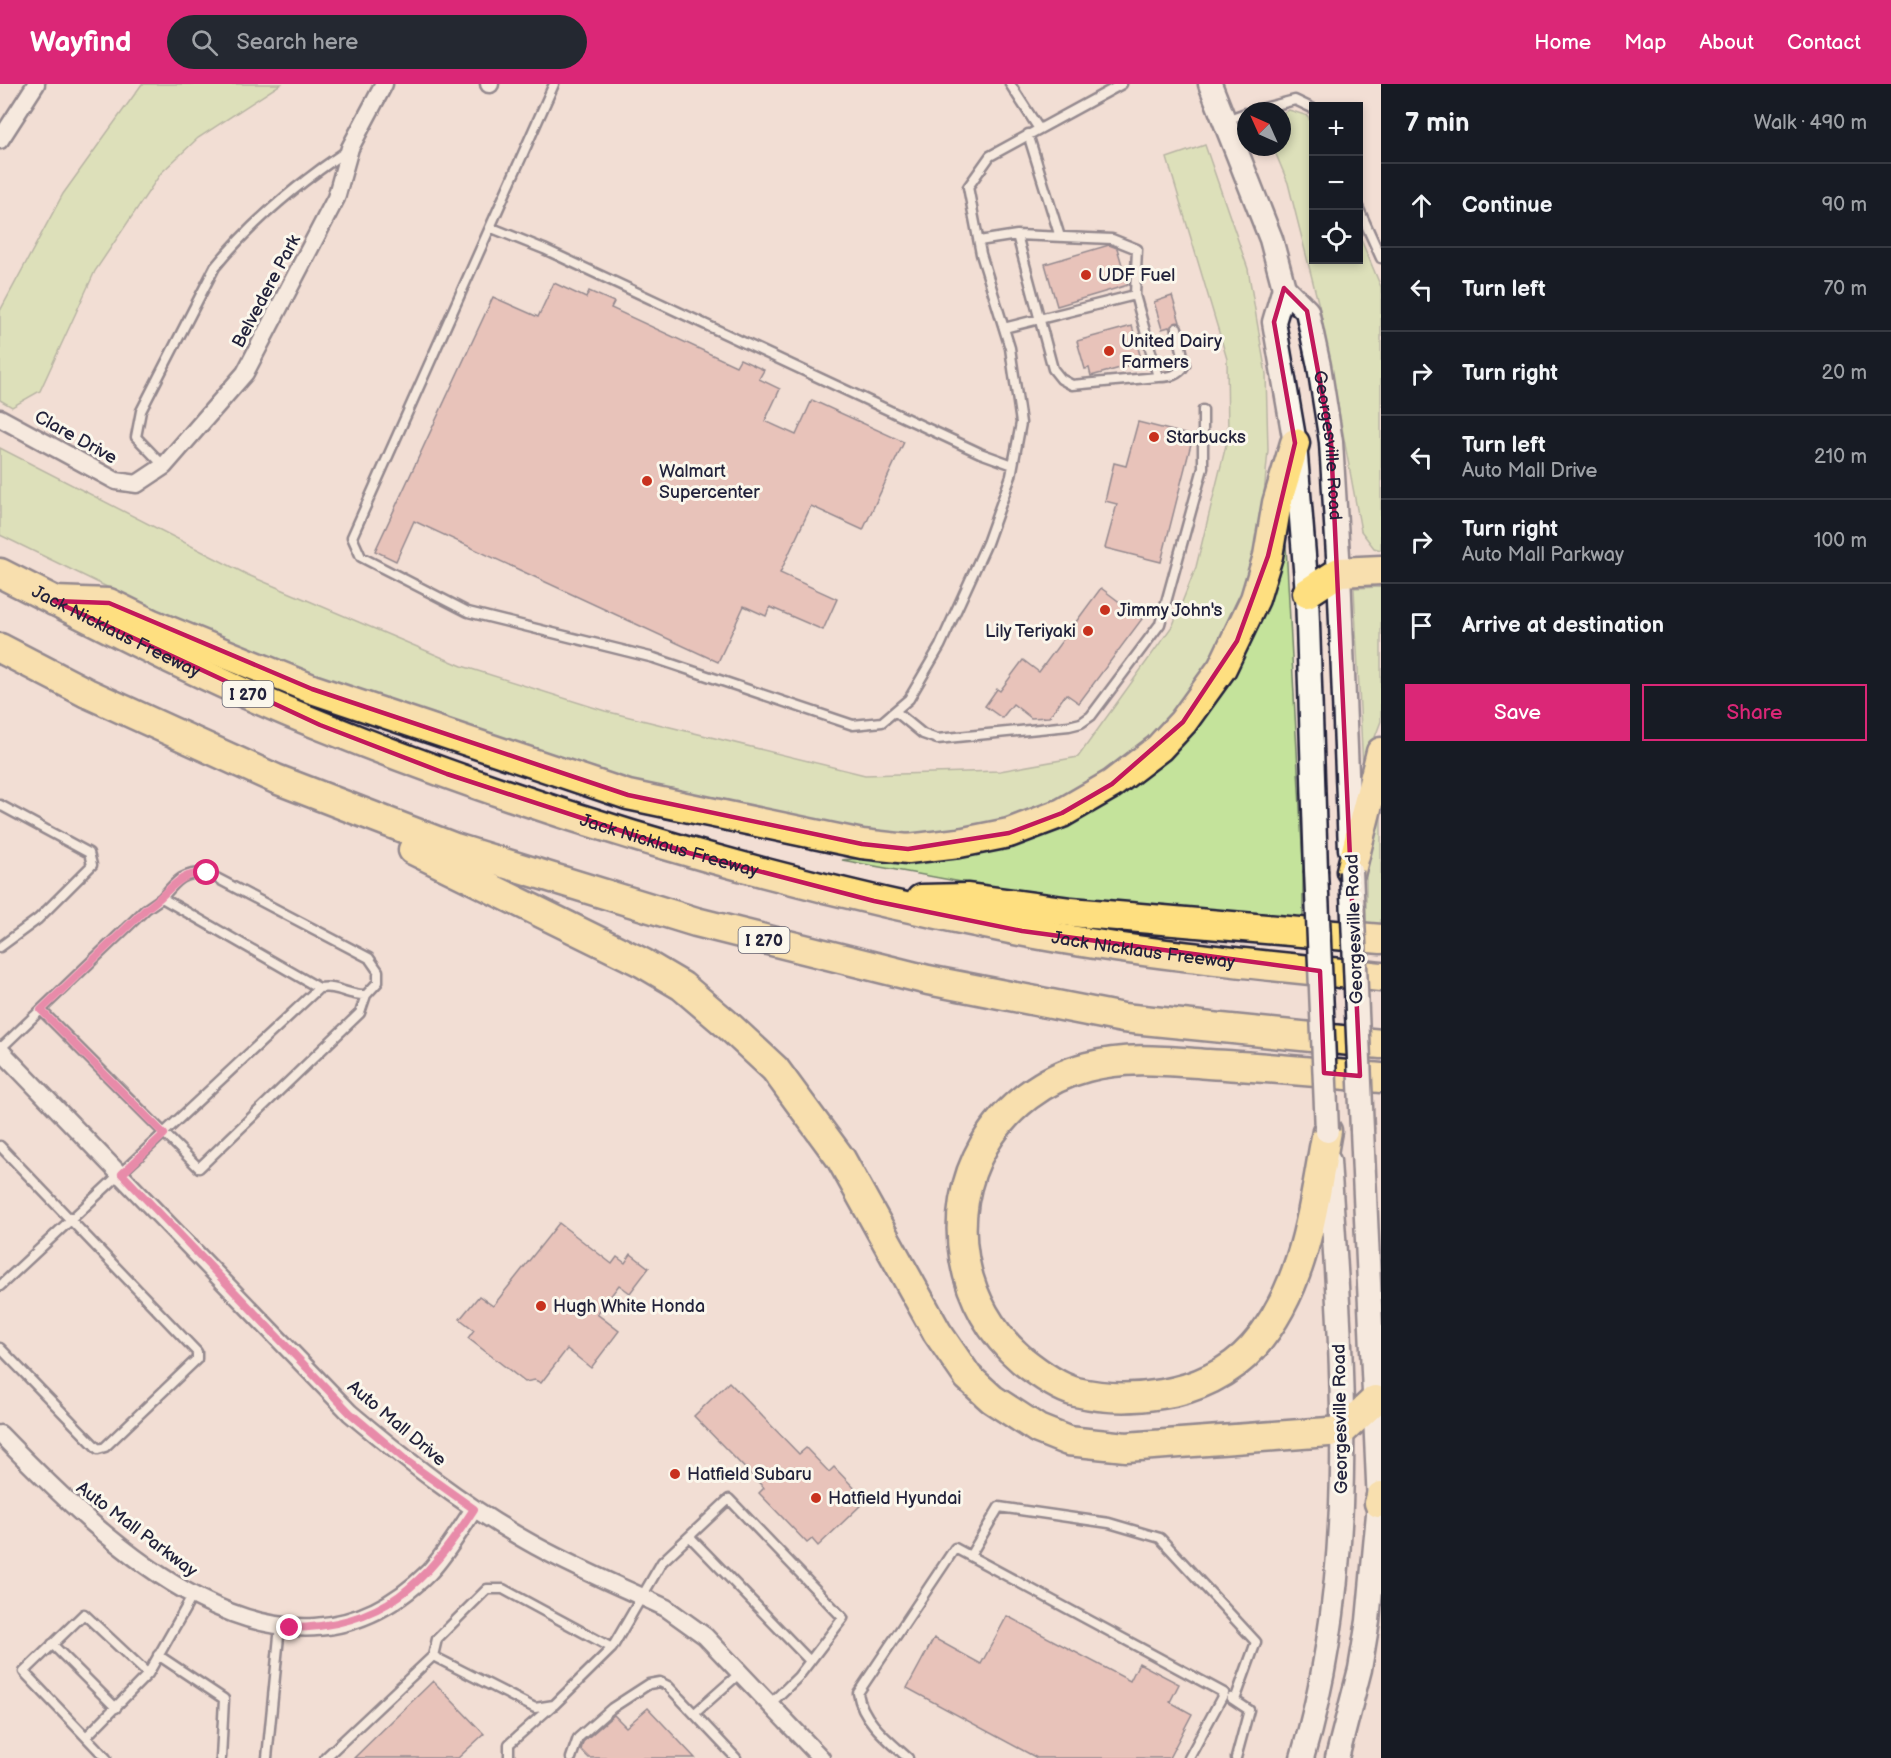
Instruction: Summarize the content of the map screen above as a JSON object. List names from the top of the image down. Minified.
{"streets":{"highway":["Jack Nicklaus Freeway","I 270"],"main road":["Georgesville Road"],"street":["Belvedere Park","Clare Drive","Auto Mall Drive","Auto Mall Parkway"]},"crossings":[["Belvedere Park","Clare Drive"],["Auto Mall Drive","Auto Mall Parkway"]],"places":["UDF Fuel","United Dairy Farmers","Starbucks","Walmart Supercenter","Jimmy John's","Lily Teriyaki","Hugh White Honda","Hatfield Subaru","Hatfield Hyundai"],"north":"top left","page":{"header":"Wayfind","search":"Search here","nav":["Home","Map","About","Contact"],"heading":["7 min","Walk · 490 m"],"map_buttons":["+","−"],"list":[["Continue","90 m"],["Turn left","70 m"],["Turn right","20 m"],["Turn left","Auto Mall Drive","210 m"],["Turn right","Auto Mall Parkway","100 m"],"Arrive at destination"],"buttons":["Save","Share"]}}
